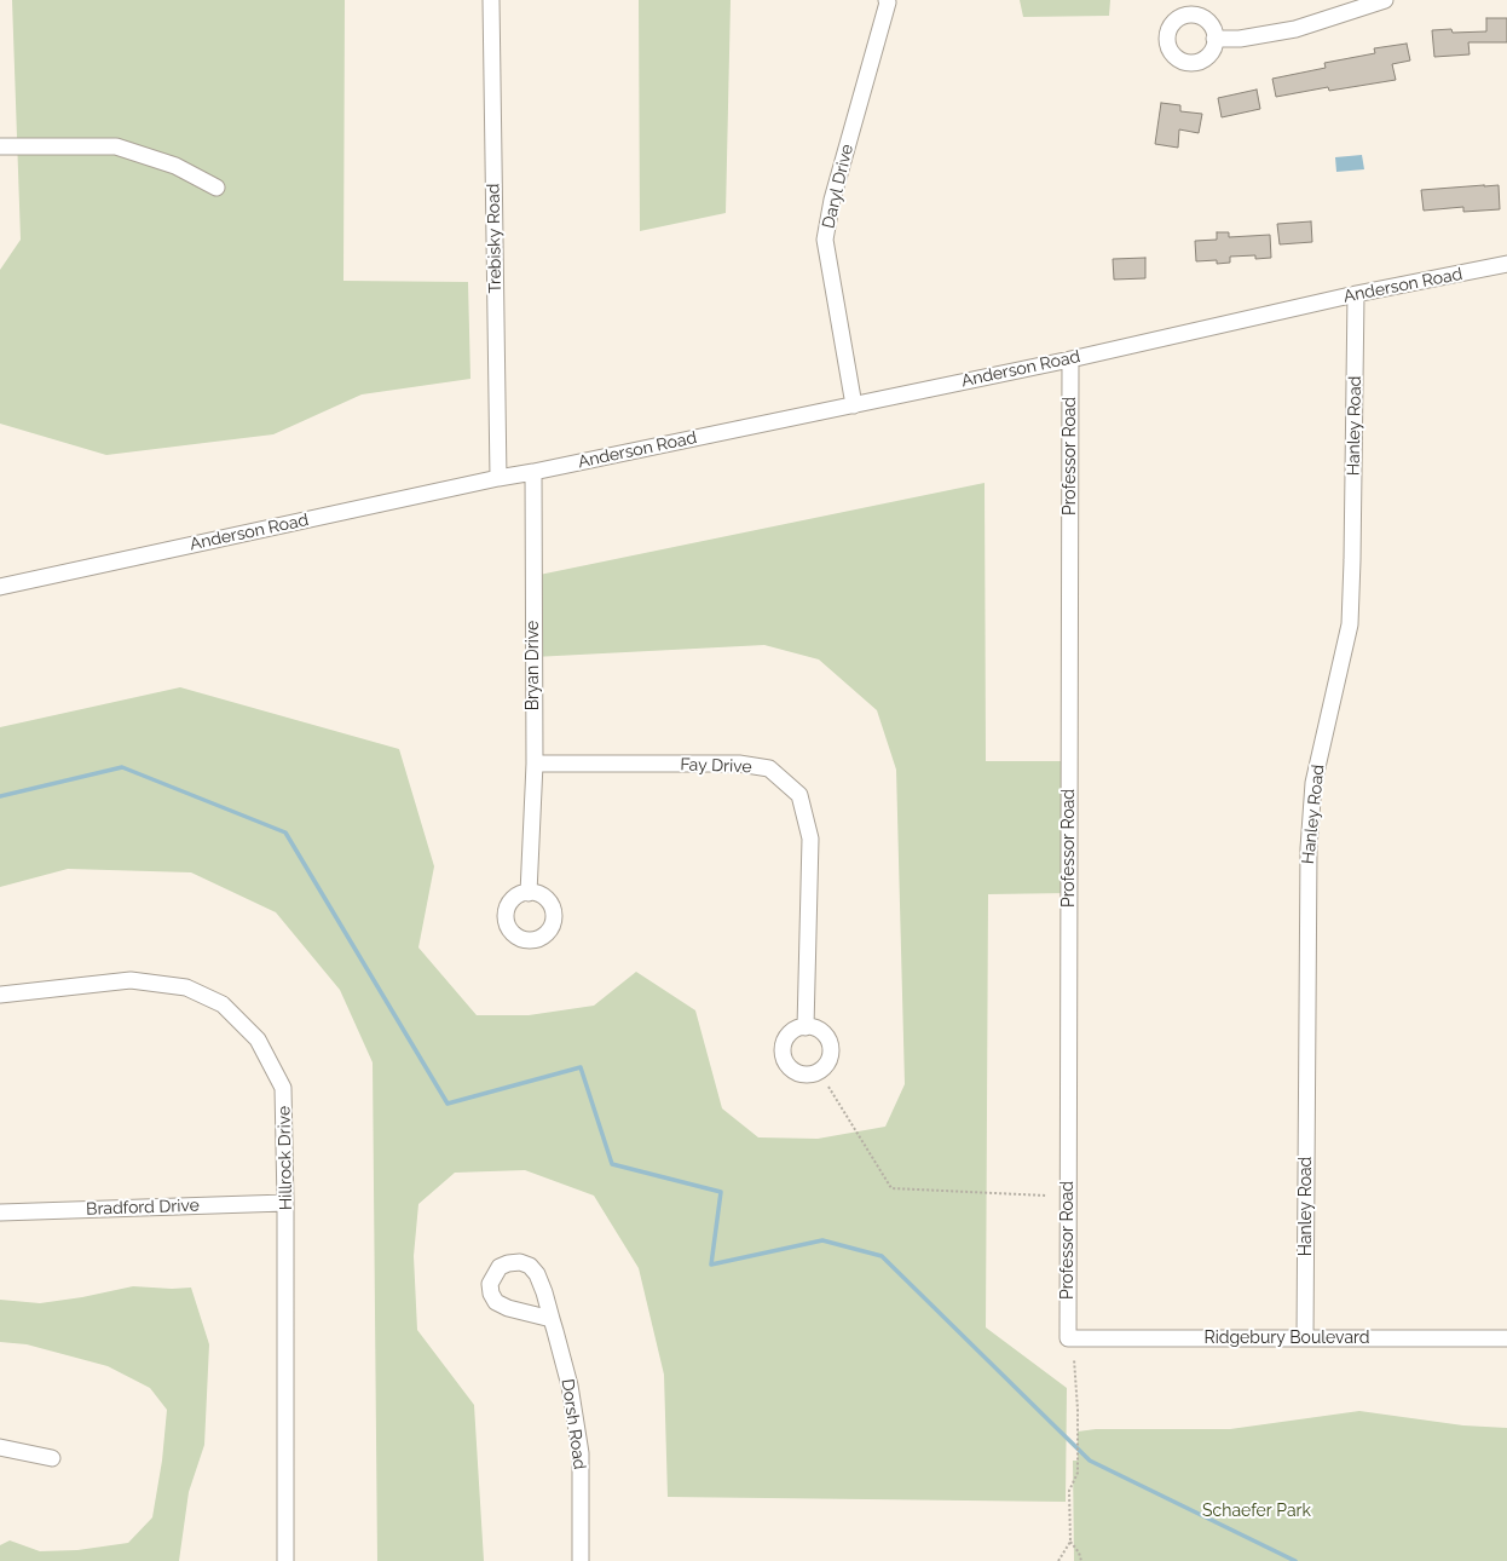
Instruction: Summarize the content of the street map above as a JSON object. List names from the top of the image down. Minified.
{"streets":{"street":["Daryl Drive","Trebisky Road","Anderson Road","Hanley Road","Professor Road","Bryan Drive","Fay Drive","Hillrock Drive","Bradford Drive","Ridgebury Boulevard","Dorsh Road"]},"crossings":[["Daryl Drive","Anderson Road"],["Trebisky Road","Anderson Road"],["Anderson Road","Hanley Road"],["Anderson Road","Professor Road"],["Anderson Road","Bryan Drive"],["Hanley Road","Ridgebury Boulevard"],["Professor Road","Ridgebury Boulevard"],["Bryan Drive","Fay Drive"],["Hillrock Drive","Bradford Drive"]],"parks":["Schaefer Park"]}
